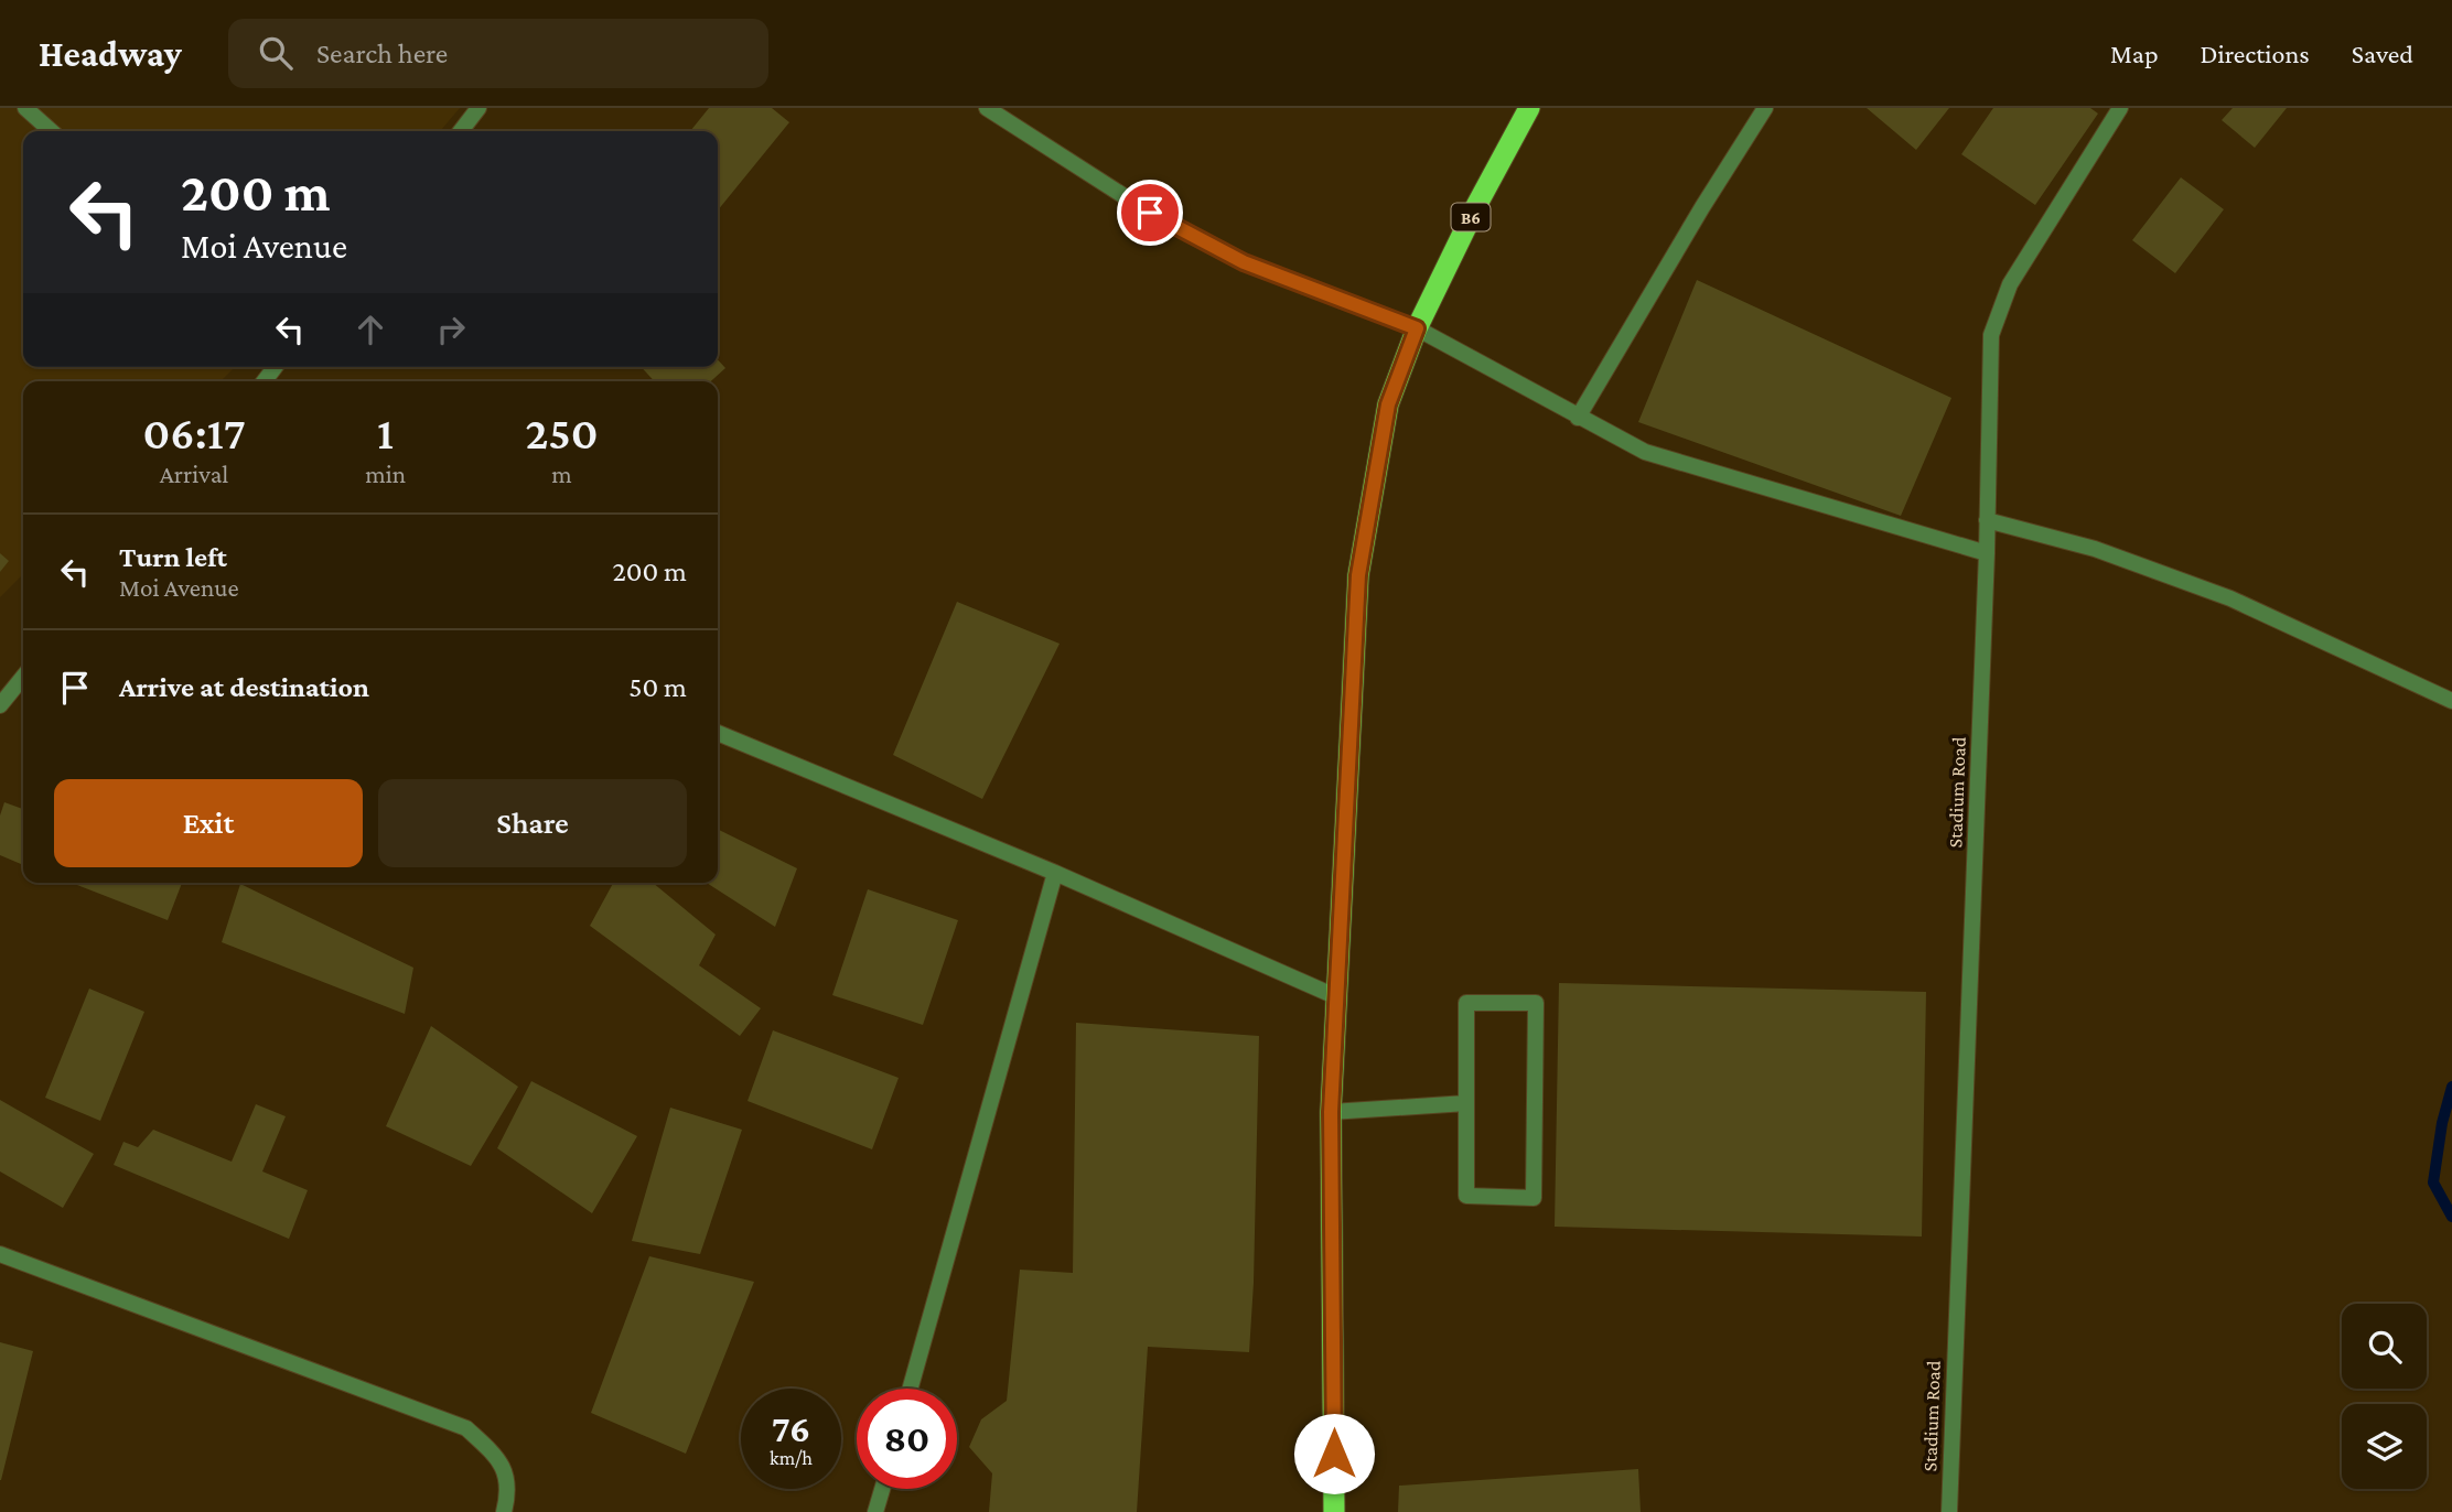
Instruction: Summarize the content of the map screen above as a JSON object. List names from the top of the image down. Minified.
{"streets":{"highway":["B6"],"street":["Stadium Road"]},"page":{"header":"Headway","search":"Search here","nav":["Map","Directions","Saved"],"turn":["200 m","Moi Avenue"],"eta":["06:17","Arrival","1","min","250","m"],"list":[{"name":"Turn left","note":"Moi Avenue","value":"200 m"},{"name":"Arrive at destination","value":"50 m"}],"buttons":["Exit","Share"],"speed":"76 km/h","limit":"80"}}
